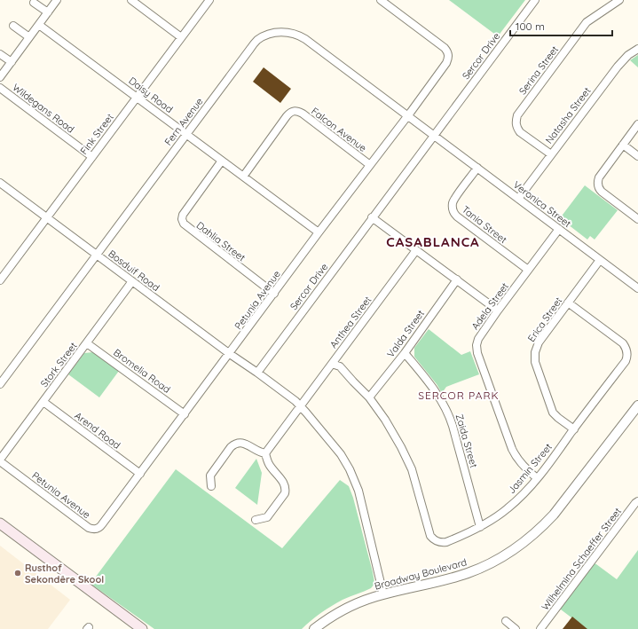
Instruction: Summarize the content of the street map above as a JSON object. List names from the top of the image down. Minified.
{"streets":{"street":["Sercor Drive","Serina Street","Daisy Road","Wildegans Road","Natasha Street","Fern Avenue","Falcon Avenue","Fink Street","Veronica Street","Tania Street","Dahlia Street","Bosduif Road","Petunia Avenue","Adela Street","Erica Street","Anthea Street","Valda Street","Stork Street","Bromelia Road","Arend Road","Zaida Street","Jasmin Street","Wilhelmina Schaeffer Street","Broadway Boulevard"]},"crossings":[["Sercor Drive","Fern Avenue"],["Sercor Drive","Veronica Street"],["Sercor Drive","Bosduif Road"],["Serina Street","Natasha Street"],["Daisy Road","Fern Avenue"],["Daisy Road","Falcon Avenue"],["Daisy Road","Fink Street"],["Daisy Road","Dahlia Street"],["Daisy Road","Petunia Avenue"],["Wildegans Road","Fink Street"],["Natasha Street","Veronica Street"],["Fern Avenue","Veronica Street"],["Fern Avenue","Bosduif Road"],["Fern Avenue","Petunia Avenue"],["Falcon Avenue","Petunia Avenue"],["Fink Street","Bosduif Road"],["Veronica Street","Tania Street"],["Veronica Street","Adela Street"],["Veronica Street","Erica Street"],["Tania Street","Adela Street"],["Dahlia Street","Petunia Avenue"],["Bosduif Road","Petunia Avenue"],["Bosduif Road","Stork Street"],["Petunia Avenue","Stork Street"],["Petunia Avenue","Bromelia Road"],["Petunia Avenue","Arend Road"],["Adela Street","Jasmin Street"],["Erica Street","Jasmin Street"],["Anthea Street","Jasmin Street"],["Valda Street","Zaida Street"],["Valda Street","Jasmin Street"],["Stork Street","Bromelia Road"],["Stork Street","Arend Road"],["Zaida Street","Jasmin Street"]],"districts":["CASABLANCA","SERCOR PARK"],"places":["Rusthof Sekondêre Skool"],"scale_bar":"100 m"}
